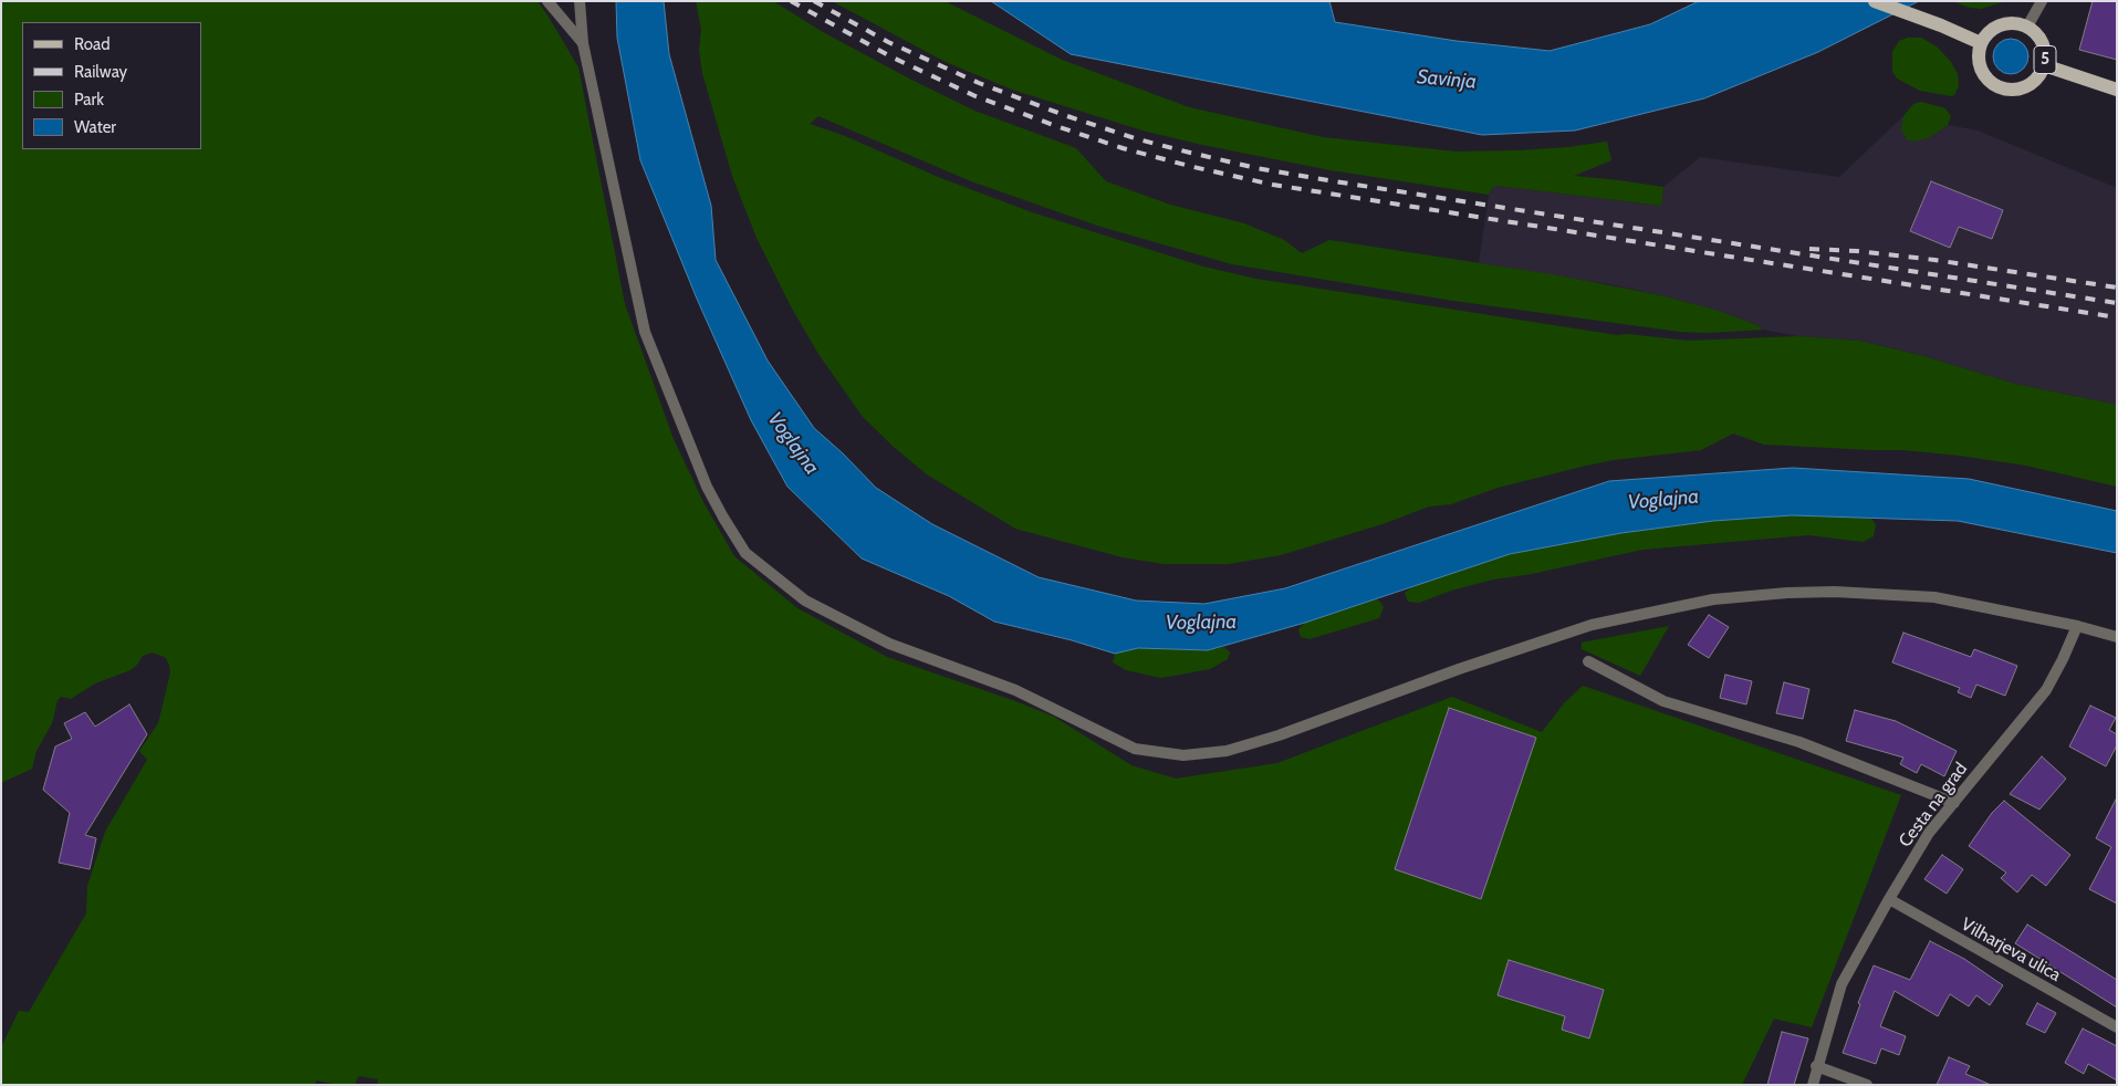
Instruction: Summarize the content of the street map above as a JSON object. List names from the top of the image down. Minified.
{"streets":{"main road":["5"],"street":["Cesta na grad","Vilharjeva ulica"]},"crossings":[["Cesta na grad","Vilharjeva ulica"]],"water":["Savinja","Voglajna"],"legend":["Road","Railway","Park","Water"]}
